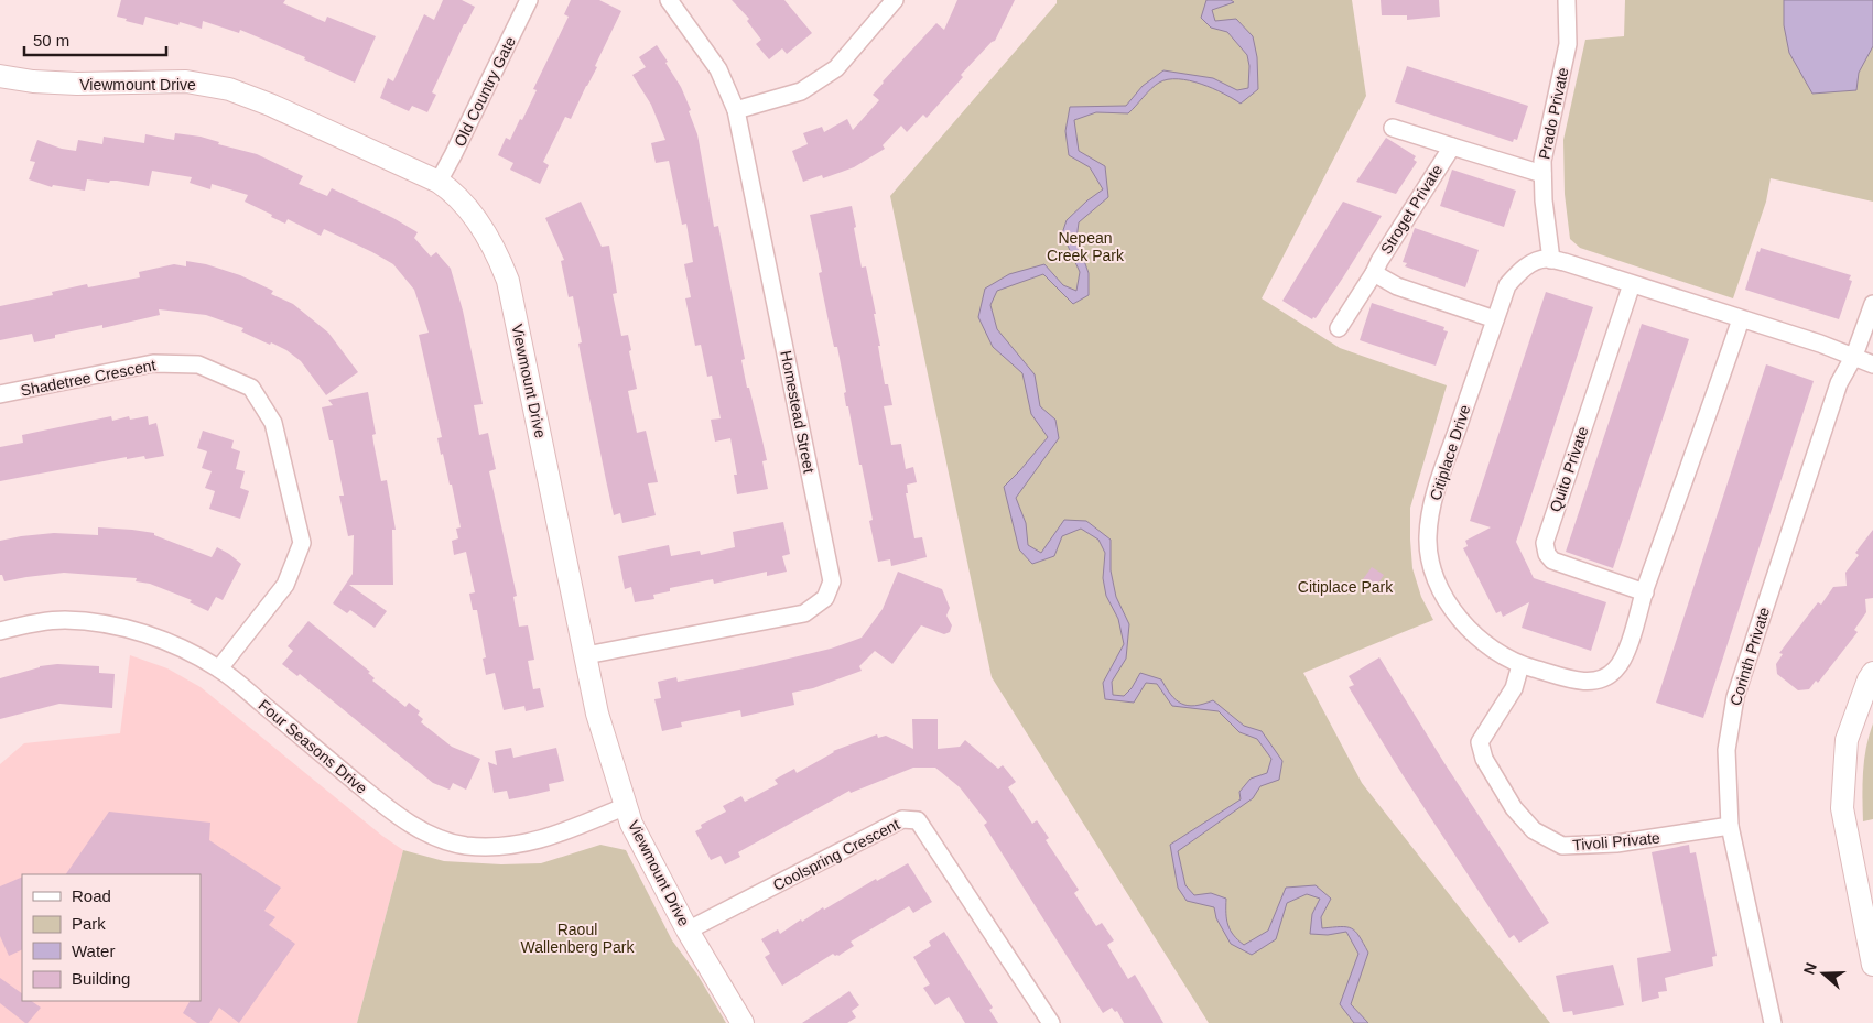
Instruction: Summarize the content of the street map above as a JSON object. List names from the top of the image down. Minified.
{"streets":{"street":["Viewmount Drive","Old Country Gate","Prado Private","Stroget Private","Shadetree Crescent","Homestead Street","Citiplace Drive","Quito Private","Corinth Private","Four Seasons Drive","Tivoli Private","Coolspring Crescent"]},"crossings":[["Viewmount Drive","Old Country Gate"],["Viewmount Drive","Homestead Street"],["Viewmount Drive","Four Seasons Drive"],["Viewmount Drive","Coolspring Crescent"],["Prado Private","Stroget Private"],["Prado Private","Citiplace Drive"],["Shadetree Crescent","Four Seasons Drive"],["Citiplace Drive","Quito Private"],["Citiplace Drive","Tivoli Private"],["Corinth Private","Tivoli Private"]],"parks":["Nepean Creek Park","Citiplace Park","Raoul Wallenberg Park"],"legend":["Road","Park","Water","Building"],"scale_bar":"50 m","north":"left"}
